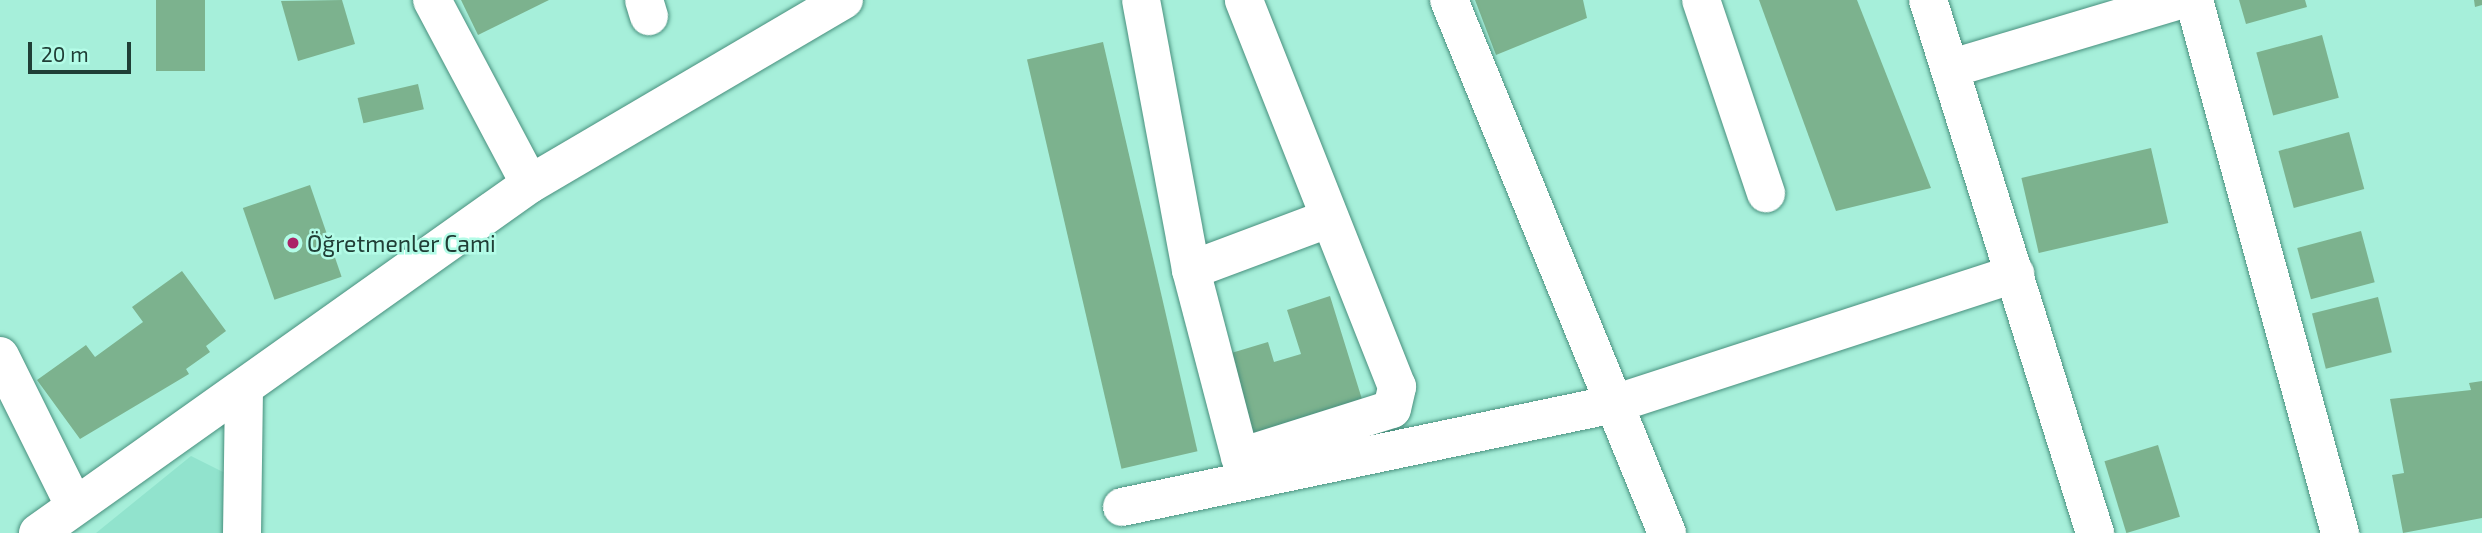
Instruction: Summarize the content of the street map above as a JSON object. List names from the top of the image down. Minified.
{"places":["Öğretmenler Cami"],"scale_bar":"20 m"}
